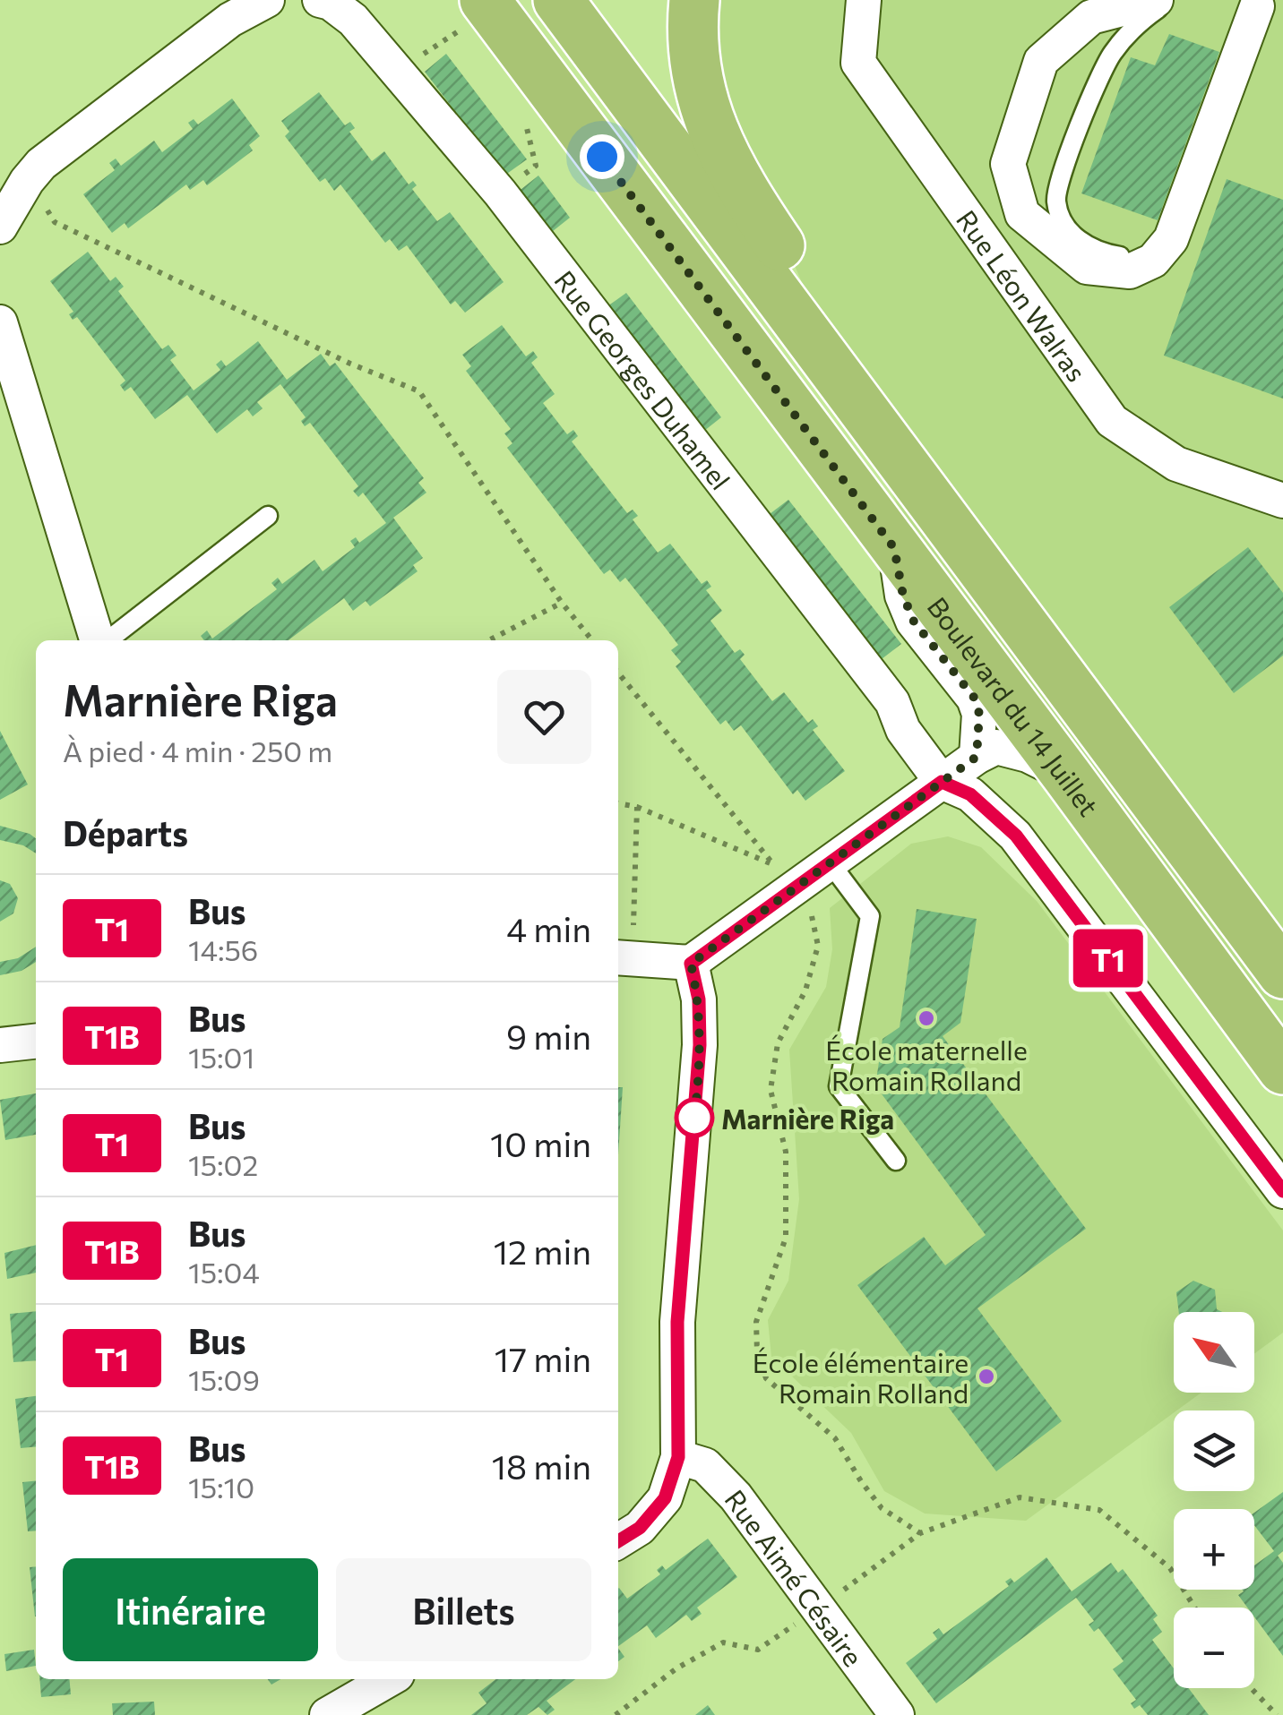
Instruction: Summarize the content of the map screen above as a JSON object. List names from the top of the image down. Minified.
{"streets":{"main road":["Boulevard du 14 Juillet"],"street":["Rue Léon Walras","Rue Georges Duhamel","Rue Aimé Césaire"]},"places":["École maternelle Romain Rolland","Marnière Riga","École élémentaire Romain Rolland"],"lines":["bus line T1"],"north":"top left","page":{"on_map":"T1","heading":[["Marnière Riga","À pied · 4 min · 250 m"],"Départs"],"list":[{"mark":"T1","name":"Bus","note":"14:56","value":"4 min"},{"mark":"T1B","name":"Bus","note":"15:01","value":"9 min"},{"mark":"T1","name":"Bus","note":"15:02","value":"10 min"},{"mark":"T1B","name":"Bus","note":"15:04","value":"12 min"},{"mark":"T1","name":"Bus","note":"15:09","value":"17 min"},{"mark":"T1B","name":"Bus","note":"15:10","value":"18 min"}],"map_buttons":["+","−"],"buttons":["Itinéraire","Billets"]}}
